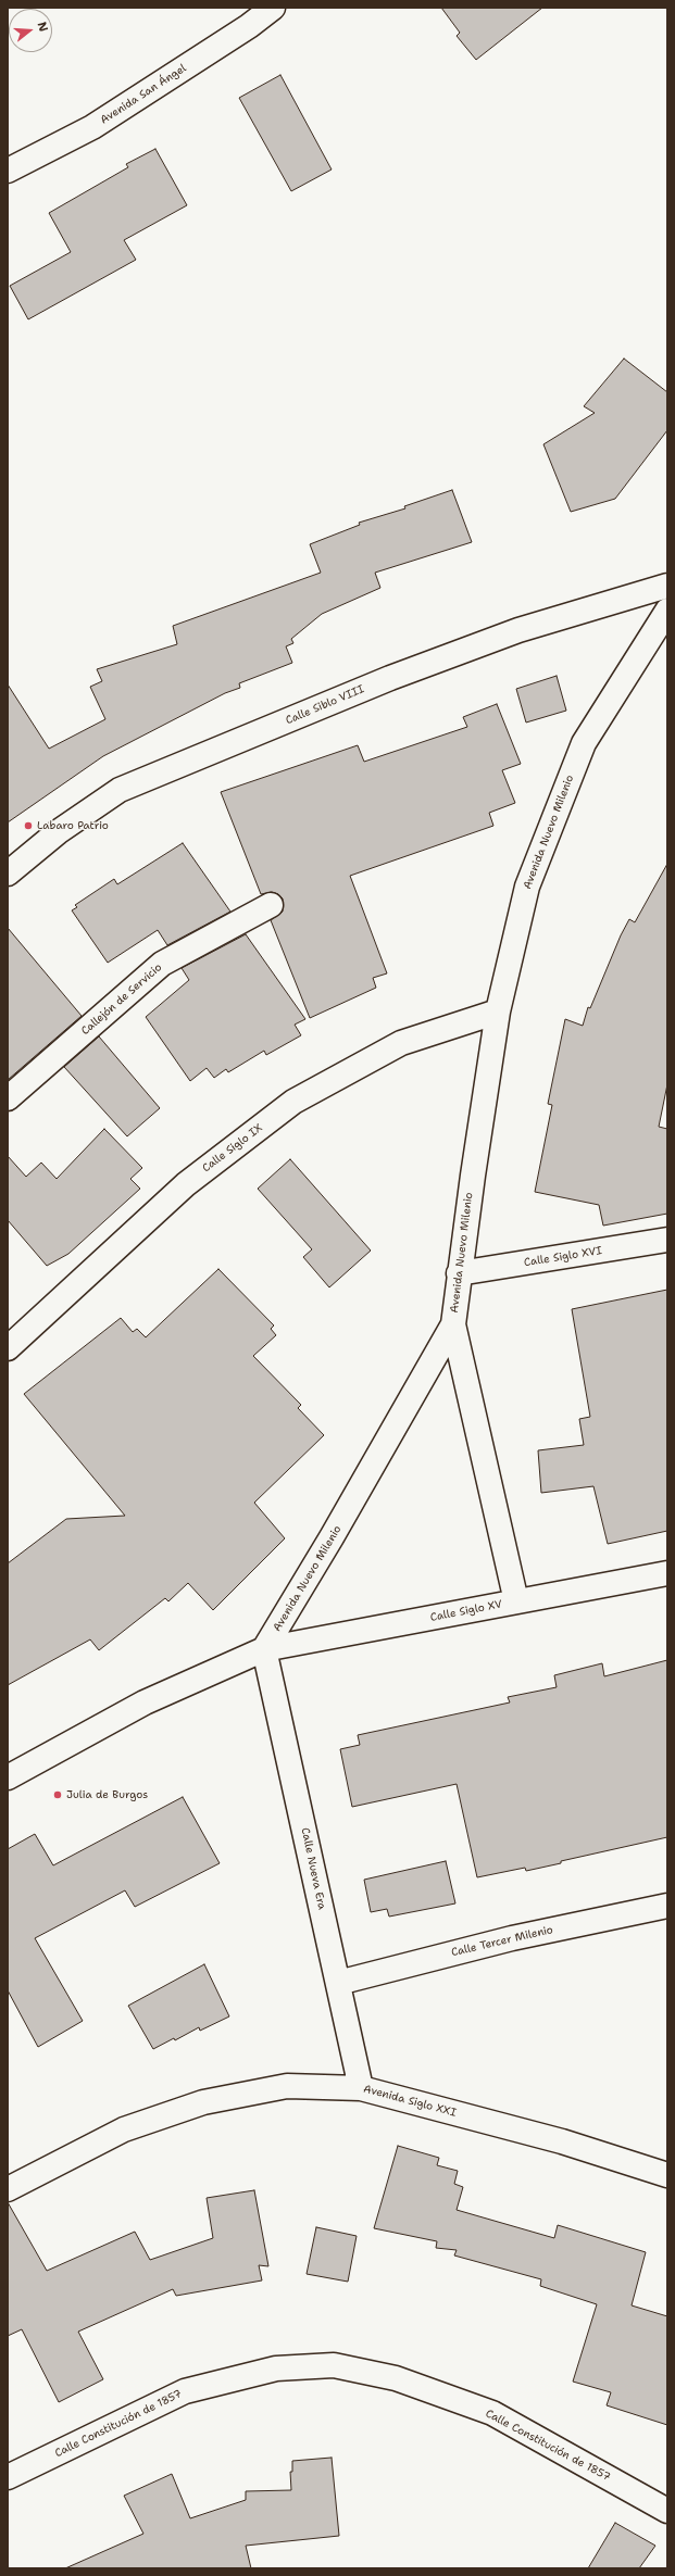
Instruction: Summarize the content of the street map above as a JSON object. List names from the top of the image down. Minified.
{"streets":{"street":["Avenida San Ángel","Calle Siblo VIII","Avenida Nuevo Milenio","Callejón de Servicio","Calle Siglo IX","Calle Siglo XVI","Calle Siglo XV","Calle Nueva Era","Calle Tercer Milenio","Avenida Siglo XXI","Calle Constitución de 1857"]},"crossings":[["Avenida Nuevo Milenio","Calle Siglo IX"],["Avenida Nuevo Milenio","Calle Siglo XVI"],["Avenida Nuevo Milenio","Calle Siglo XV"],["Avenida Nuevo Milenio","Calle Nueva Era"],["Calle Siglo XV","Calle Nueva Era"],["Calle Nueva Era","Calle Tercer Milenio"],["Calle Nueva Era","Avenida Siglo XXI"]],"places":["Labaro Patrio","Julia de Burgos"],"north":"right"}
